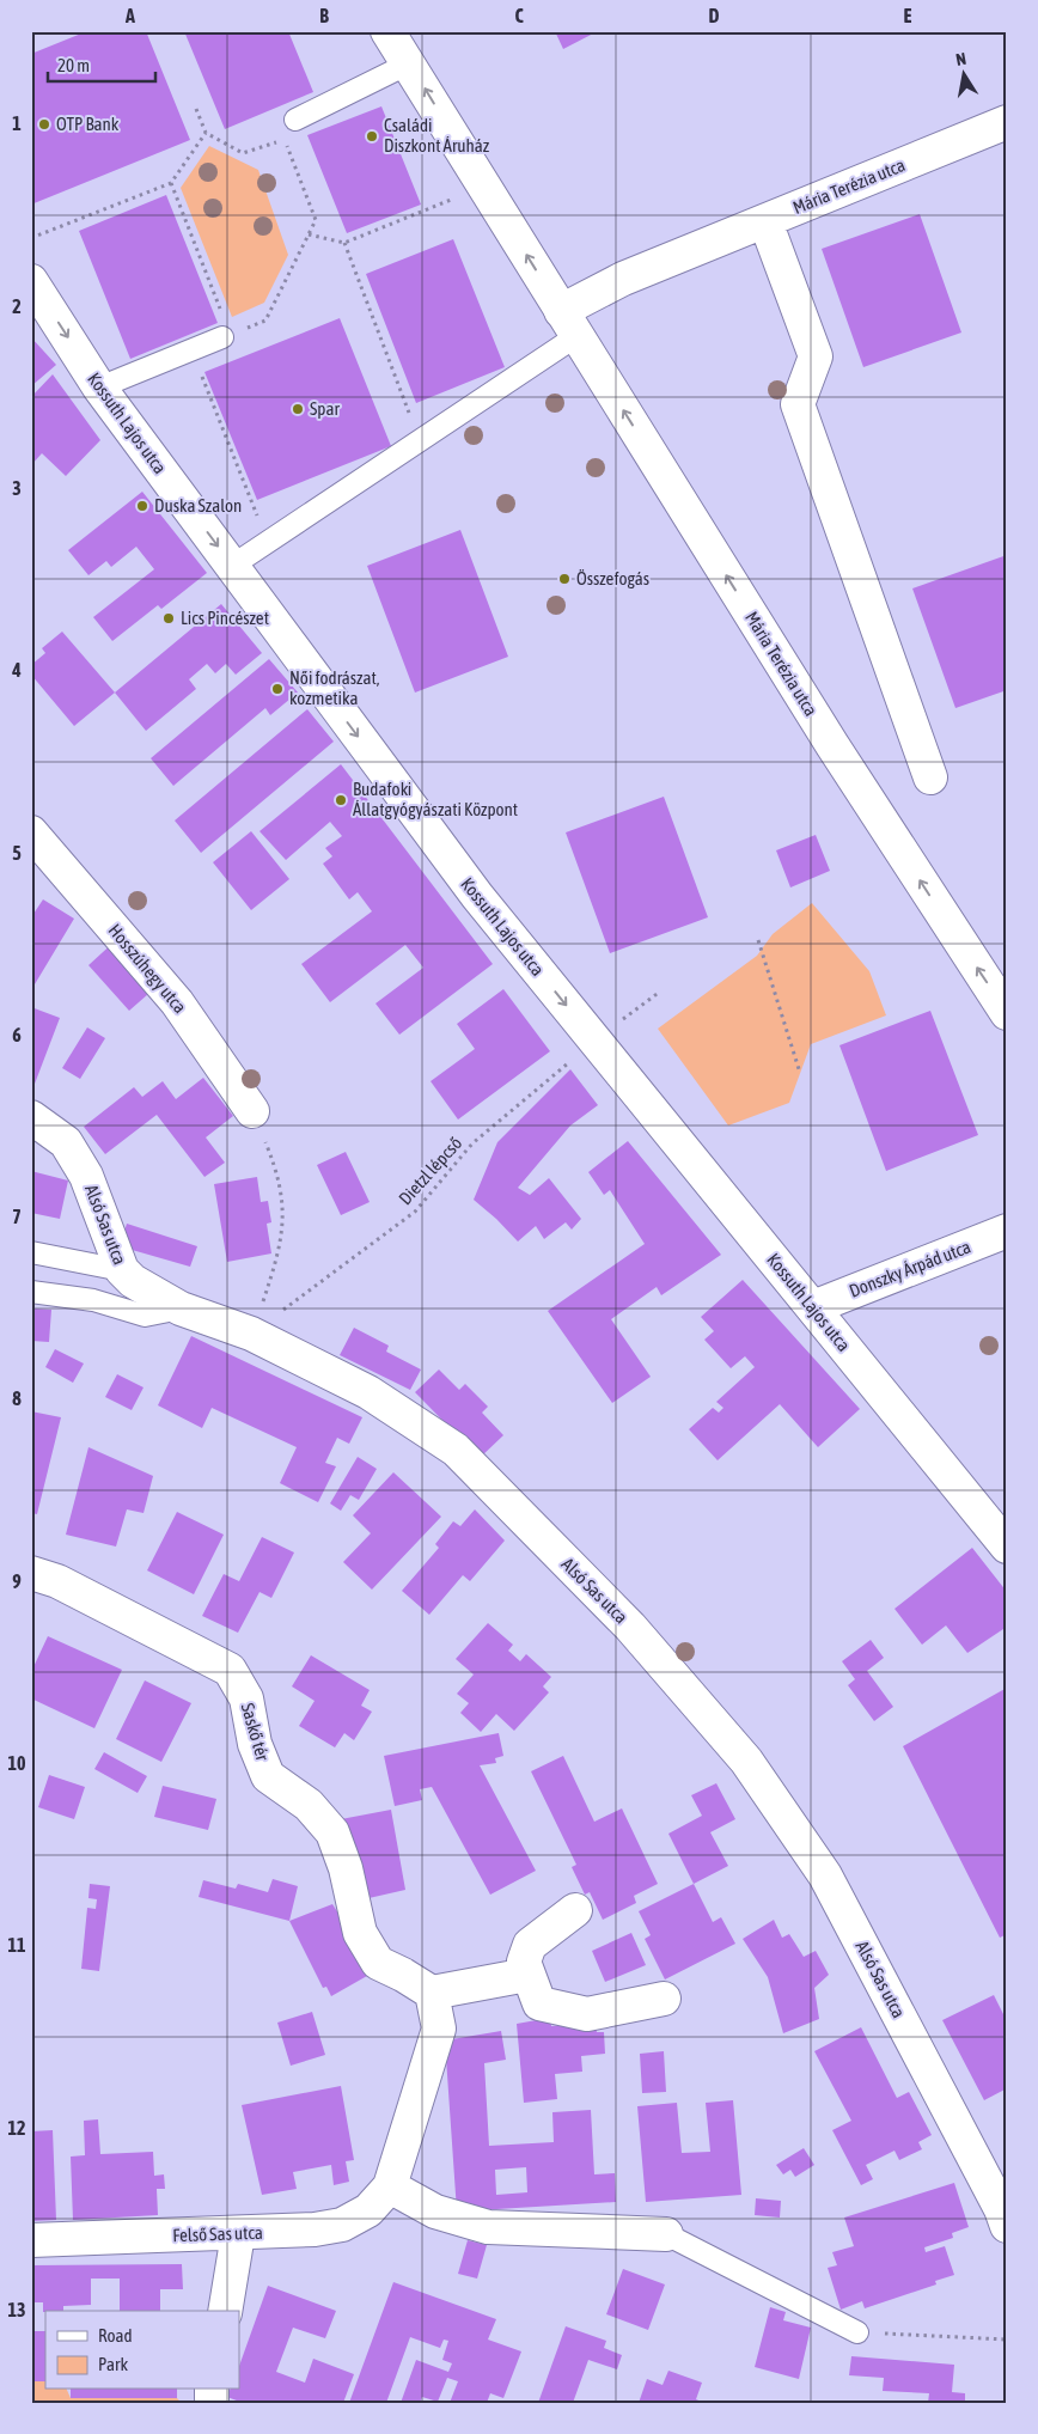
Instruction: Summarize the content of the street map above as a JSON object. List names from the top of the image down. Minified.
{"streets":{"street":["Mária Terézia utca","Kossuth Lajos utca","Hosszúhegy utca","Alsó Sas utca","Donszky Árpád utca","Saskő tér","Felső Sas utca"],"path":["Dietzl lépcső"]},"crossings":[["Kossuth Lajos utca","Dietzl lépcső"],["Kossuth Lajos utca","Donszky Árpád utca"],["Dietzl lépcső","Alsó Sas utca"],["Saskő tér","Felső Sas utca"]],"one_way":["Kossuth Lajos utca"],"places":["OTP Bank","Családi Diszkont Áruház","Spar","Duska Szalon","Összefogás","Lics Pincészet","Női fodrászat, kozmetika","Budafoki Állatgyógyászati Központ"],"legend":["Road","Park"],"scale_bar":"20 m","north":"top","grid":{"columns":["A","B","C","D","E"],"rows":["1","2","3","4","5","6","7","8","9","10","11","12","13"]}}
